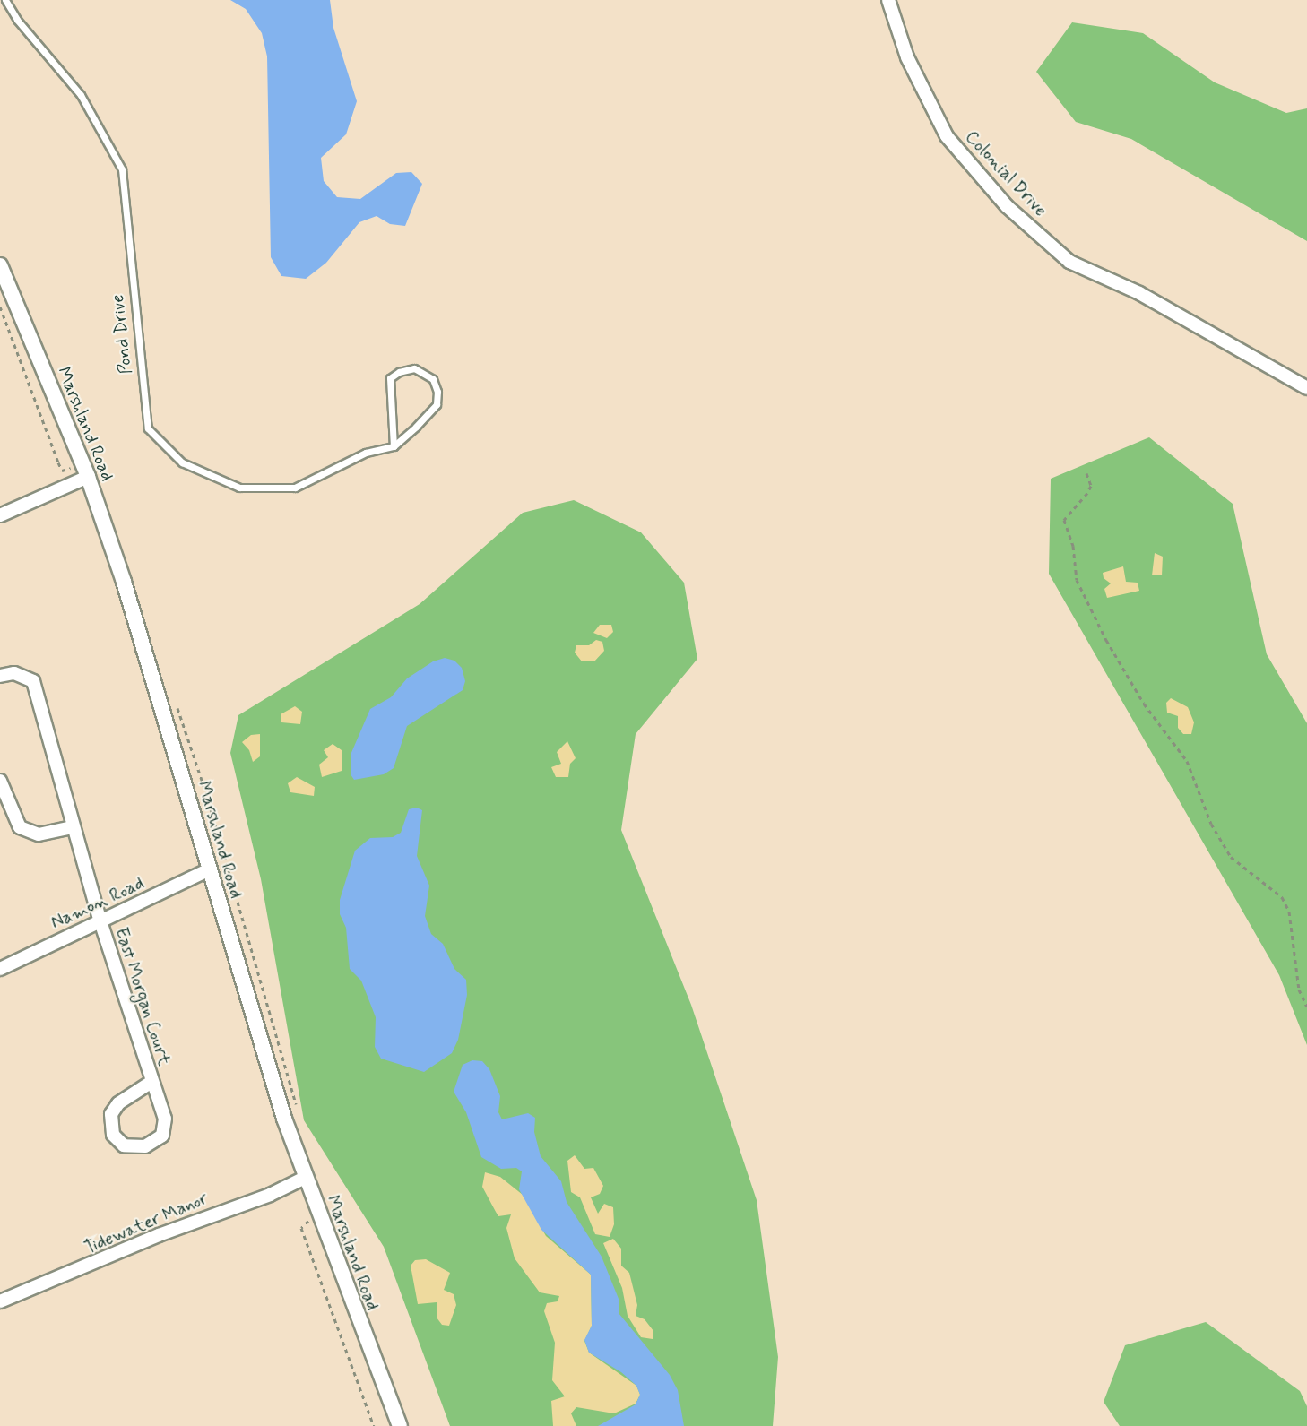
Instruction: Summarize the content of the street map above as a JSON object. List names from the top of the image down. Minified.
{"streets":{"street":["Colonial Drive","Marshland Road","Namon Road","East Morgan Court","Tidewater Manor"],"lane":["Pond Drive"]},"crossings":[["Marshland Road","Namon Road"],["Marshland Road","Tidewater Manor"],["Namon Road","East Morgan Court"]]}
